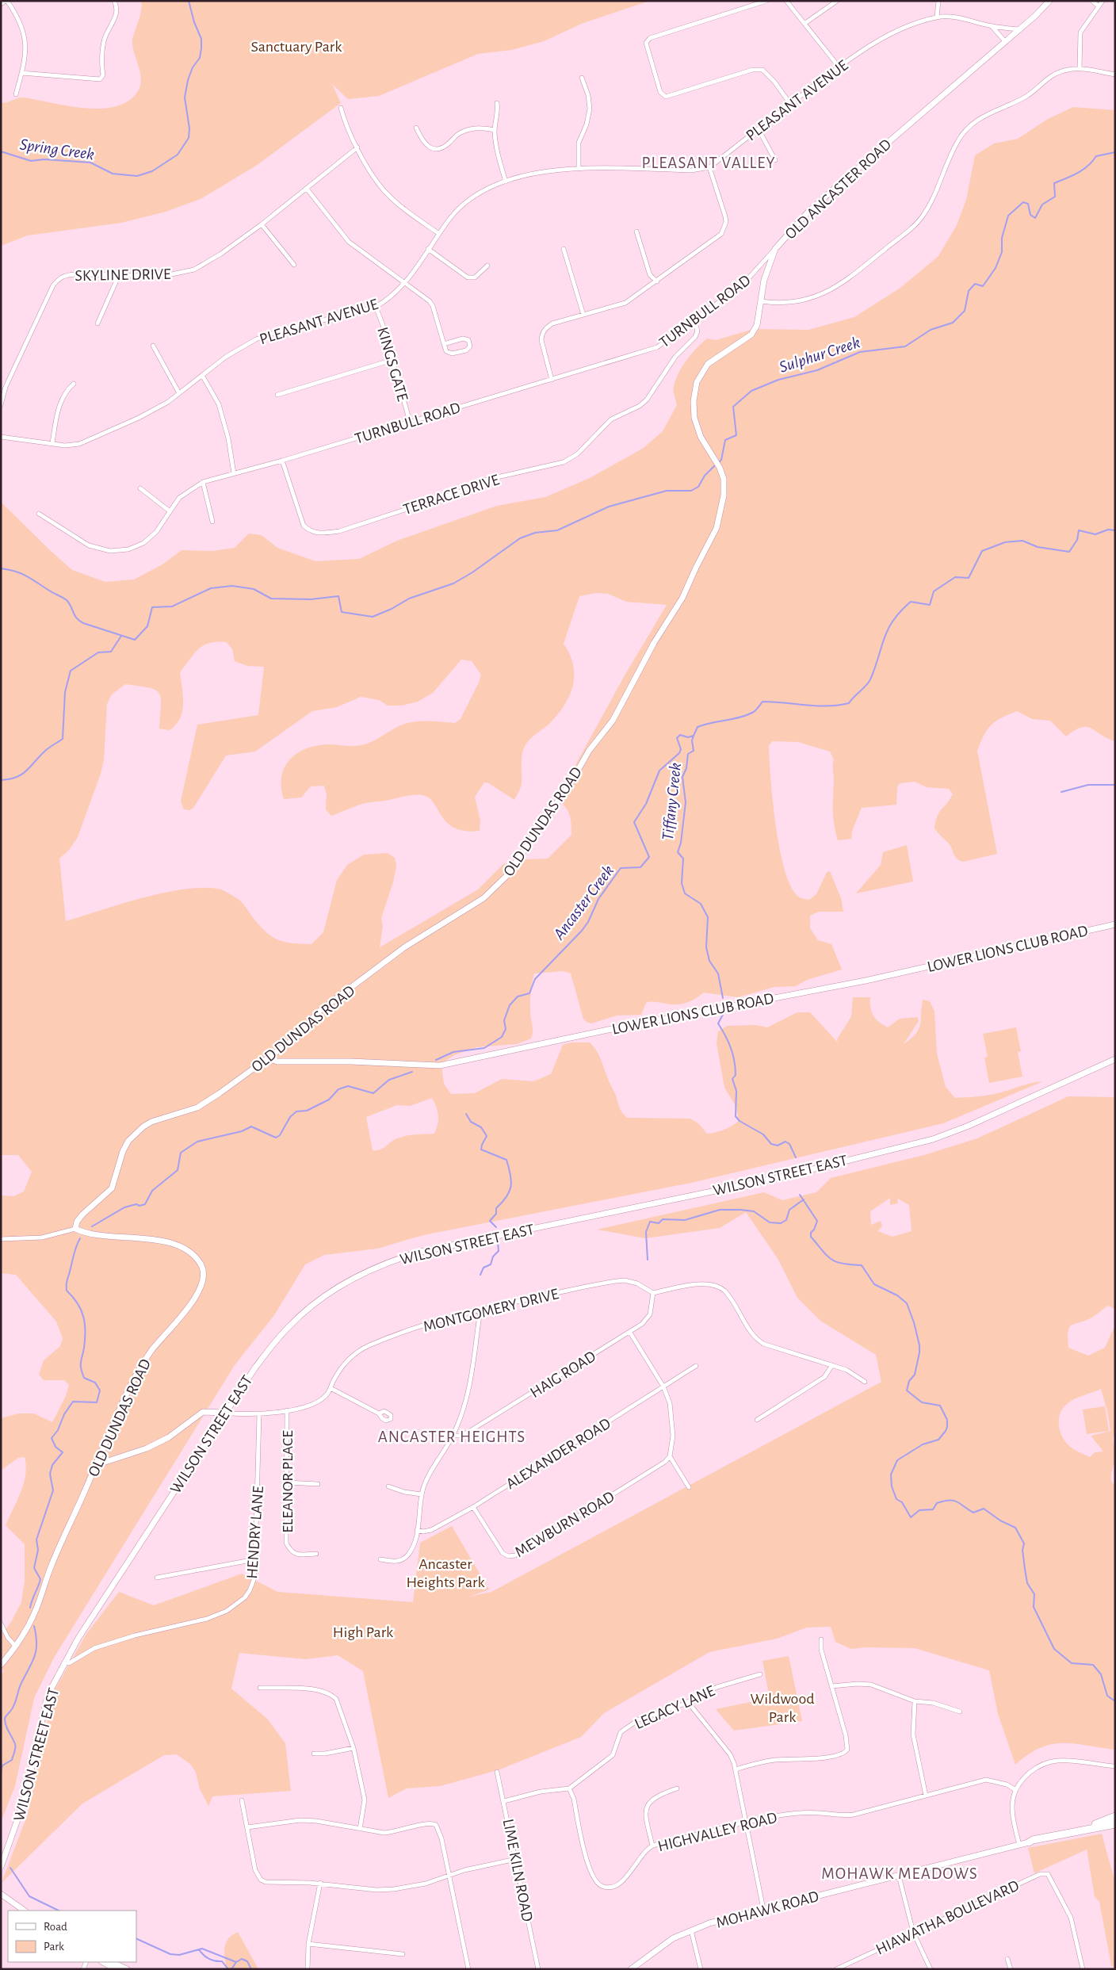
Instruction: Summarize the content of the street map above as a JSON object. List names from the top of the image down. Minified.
{"streets":{"street":["PLEASANT AVENUE","OLD ANCASTER ROAD","SKYLINE DRIVE","TURNBULL ROAD","KINGS GATE","TERRACE DRIVE","OLD DUNDAS ROAD","LOWER LIONS CLUB ROAD","WILSON STREET EAST","MONTGOMERY DRIVE","HAIG ROAD","ALEXANDER ROAD","ELEANOR PLACE","MEWBURN ROAD","HENDRY LANE","LEGACY LANE","HIGHVALLEY ROAD","LIME KILN ROAD","MOHAWK ROAD","HIAWATHA BOULEVARD"]},"crossings":[["PLEASANT AVENUE","OLD ANCASTER ROAD"],["PLEASANT AVENUE","KINGS GATE"],["OLD ANCASTER ROAD","TURNBULL ROAD"],["OLD ANCASTER ROAD","OLD DUNDAS ROAD"],["TURNBULL ROAD","KINGS GATE"],["TURNBULL ROAD","TERRACE DRIVE"],["OLD DUNDAS ROAD","LOWER LIONS CLUB ROAD"],["OLD DUNDAS ROAD","MONTGOMERY DRIVE"],["WILSON STREET EAST","MONTGOMERY DRIVE"],["WILSON STREET EAST","HENDRY LANE"],["MONTGOMERY DRIVE","HAIG ROAD"],["MONTGOMERY DRIVE","ELEANOR PLACE"],["MONTGOMERY DRIVE","HENDRY LANE"],["ALEXANDER ROAD","MEWBURN ROAD"],["LEGACY LANE","HIGHVALLEY ROAD"]],"districts":["PLEASANT VALLEY","ANCASTER HEIGHTS","MOHAWK MEADOWS"],"water":["Spring Creek","Sulphur Creek","Tiffany Creek","Ancaster Creek"],"parks":["Sanctuary Park","Ancaster Heights Park","High Park","Wildwood Park"],"legend":["Road","Park"]}
